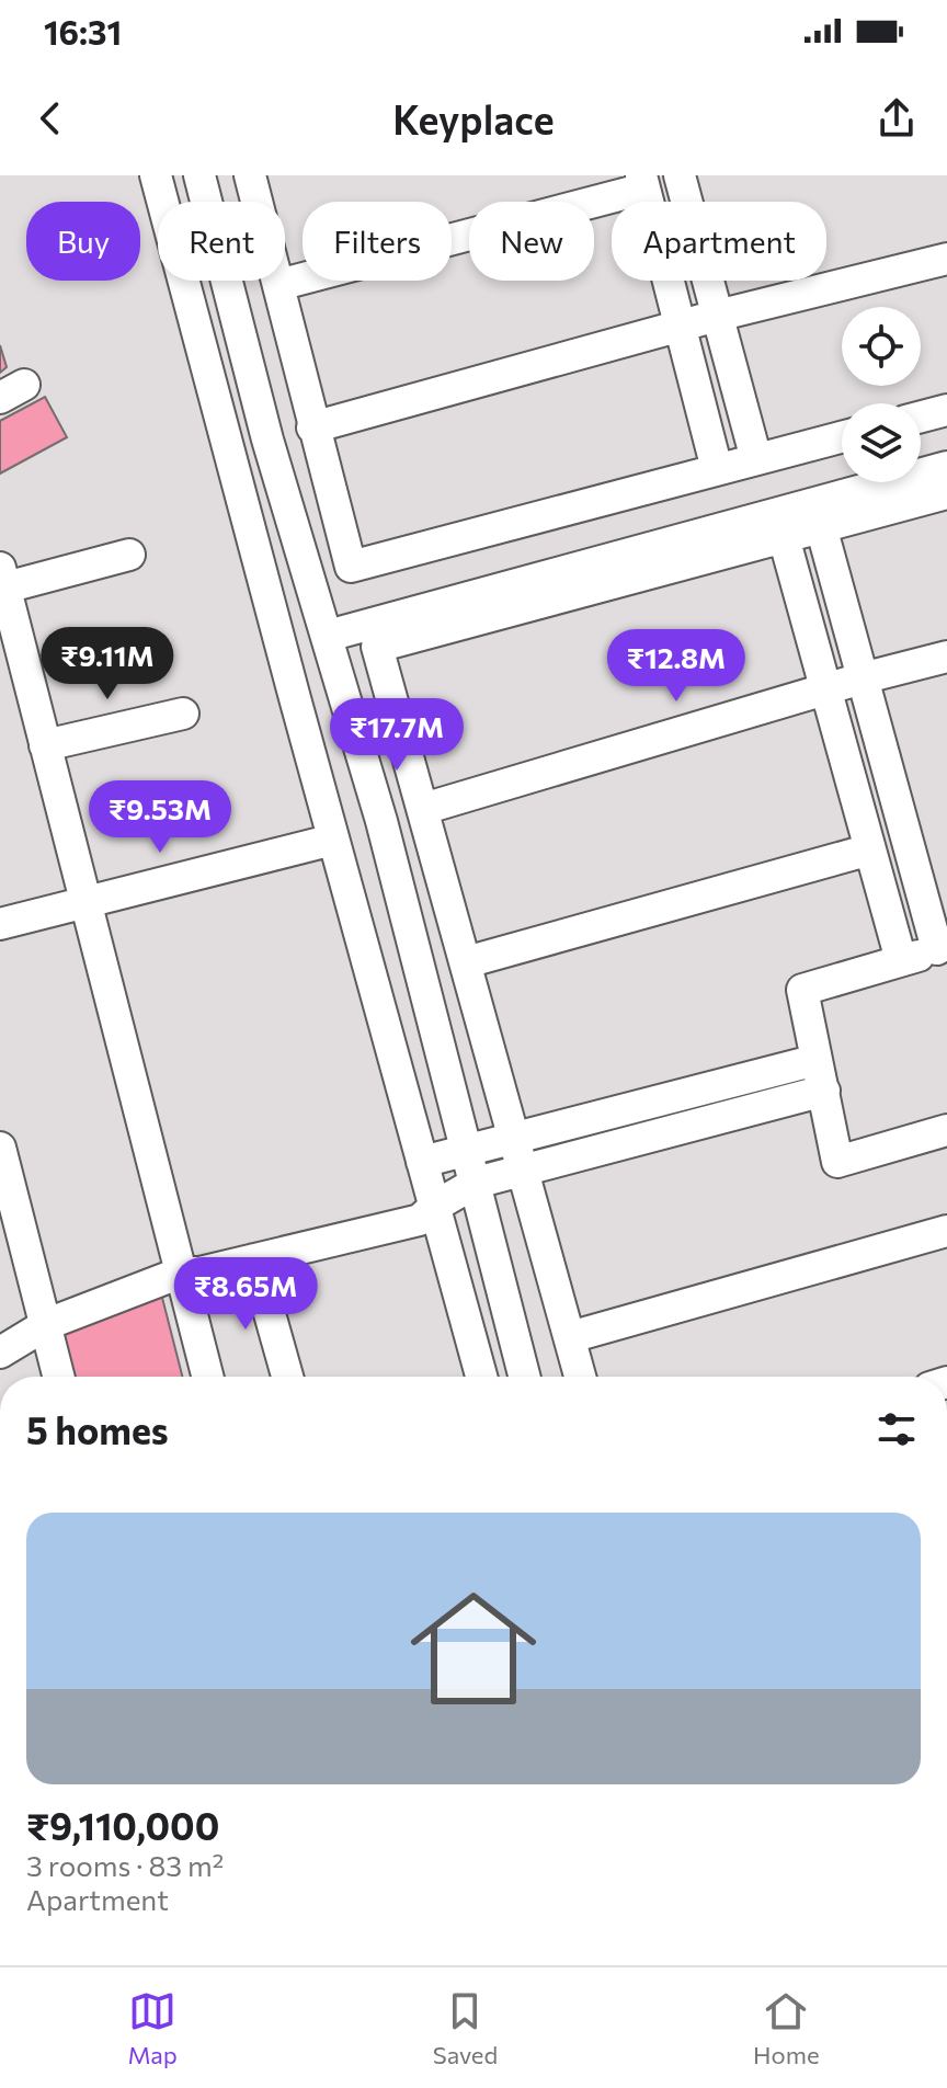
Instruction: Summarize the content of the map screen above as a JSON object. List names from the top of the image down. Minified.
{"page":{"status":"16:31","header":"Keyplace","chip":["Buy","Rent","Filters","New","Apartment"],"price":["₹9.11M","₹12.8M","₹17.7M","₹9.53M","₹8.65M"],"heading":"5 homes","list":[{"name":"₹9,110,000","note":"3 rooms · 83 m² · Apartment"}],"tabs":["Map","Saved","Home"]}}
